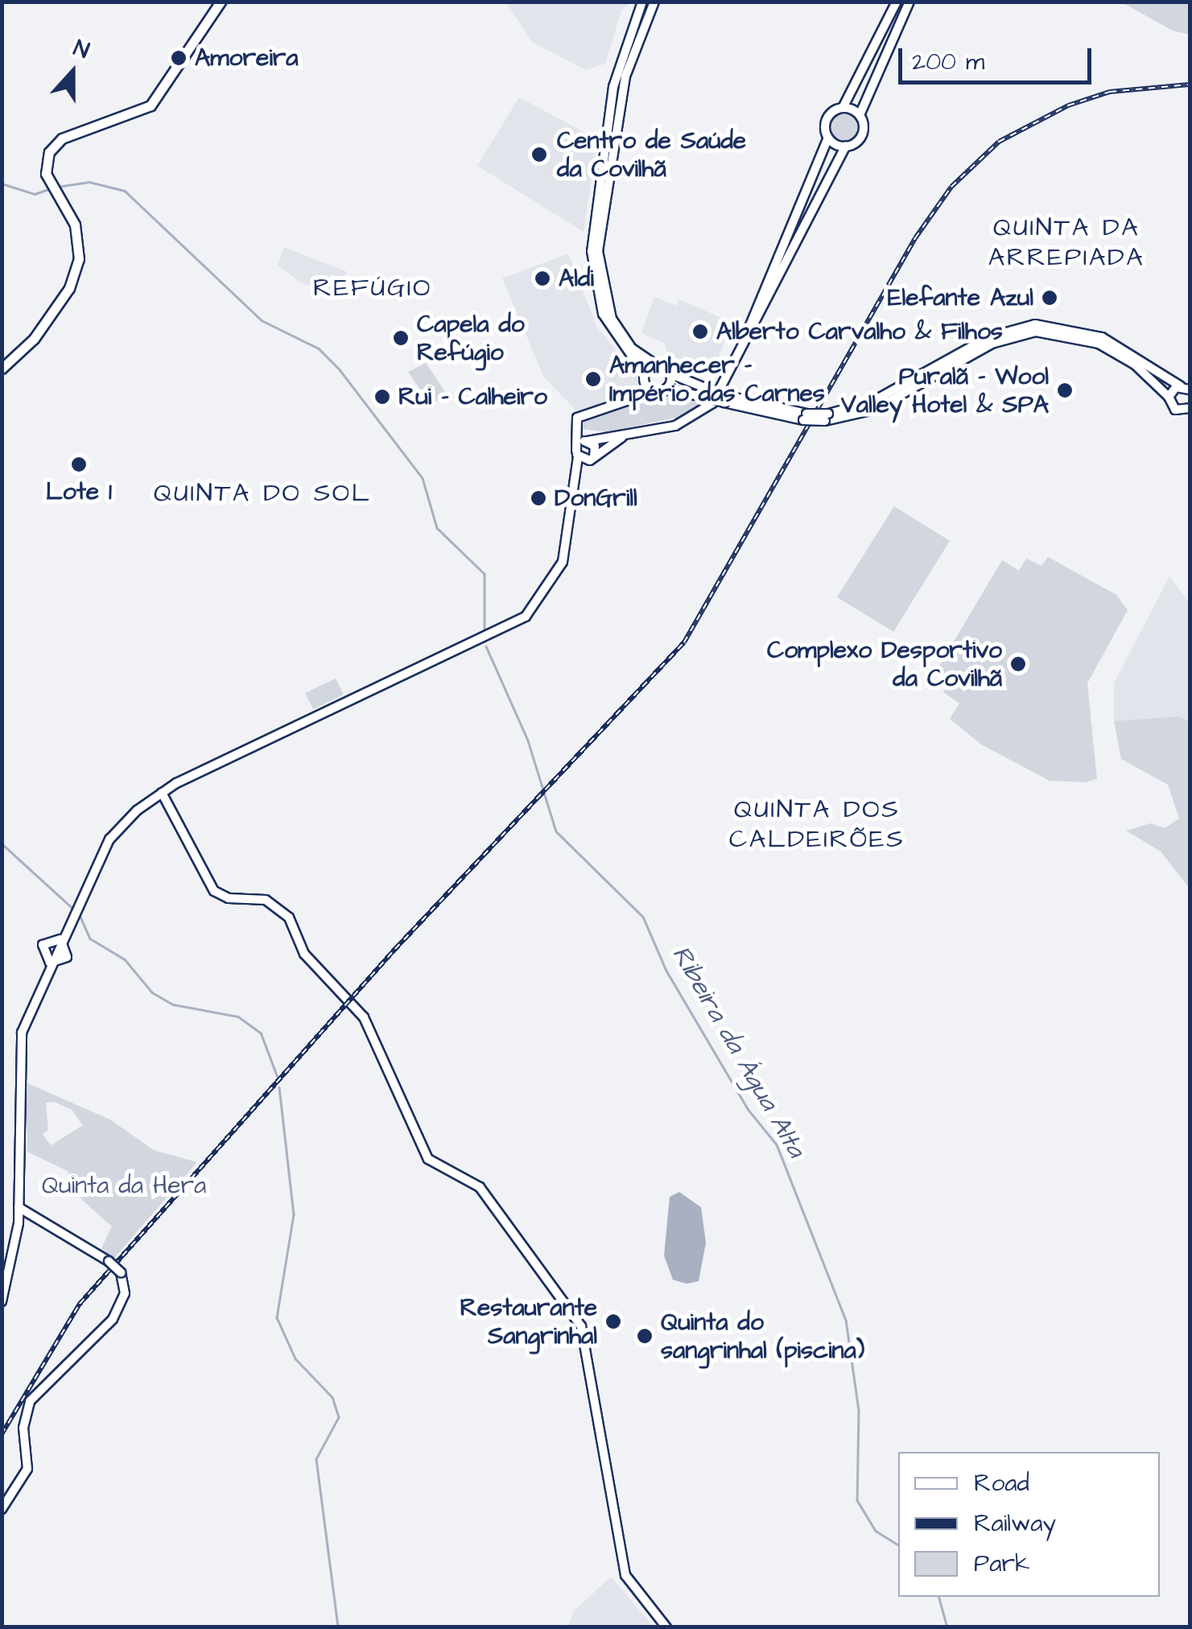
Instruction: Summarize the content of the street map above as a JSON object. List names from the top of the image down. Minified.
{"districts":["QUINTA DA ARREPIADA","REFÚGIO","QUINTA DO SOL","QUINTA DOS CALDEIRÕES"],"water":["Ribeira da Água Alta"],"parks":["Quinta da Hera"],"places":["Amoreira","Centro de Saúde da Covilhã","Aldi","Elefante Azul","Alberto Carvalho & Filhos","Capela do Refúgio","Amanhecer - Império das Carnes","Puralã - Wool Valley Hotel & SPA","Rui - Calheiro","Lote 1","DonGrill","Complexo Desportivo da Covilhã","Restaurante Sangrinhal","Quinta do sangrinhal (piscina)"],"legend":["Road","Railway","Park"],"scale_bar":"200 m","north":"top"}
